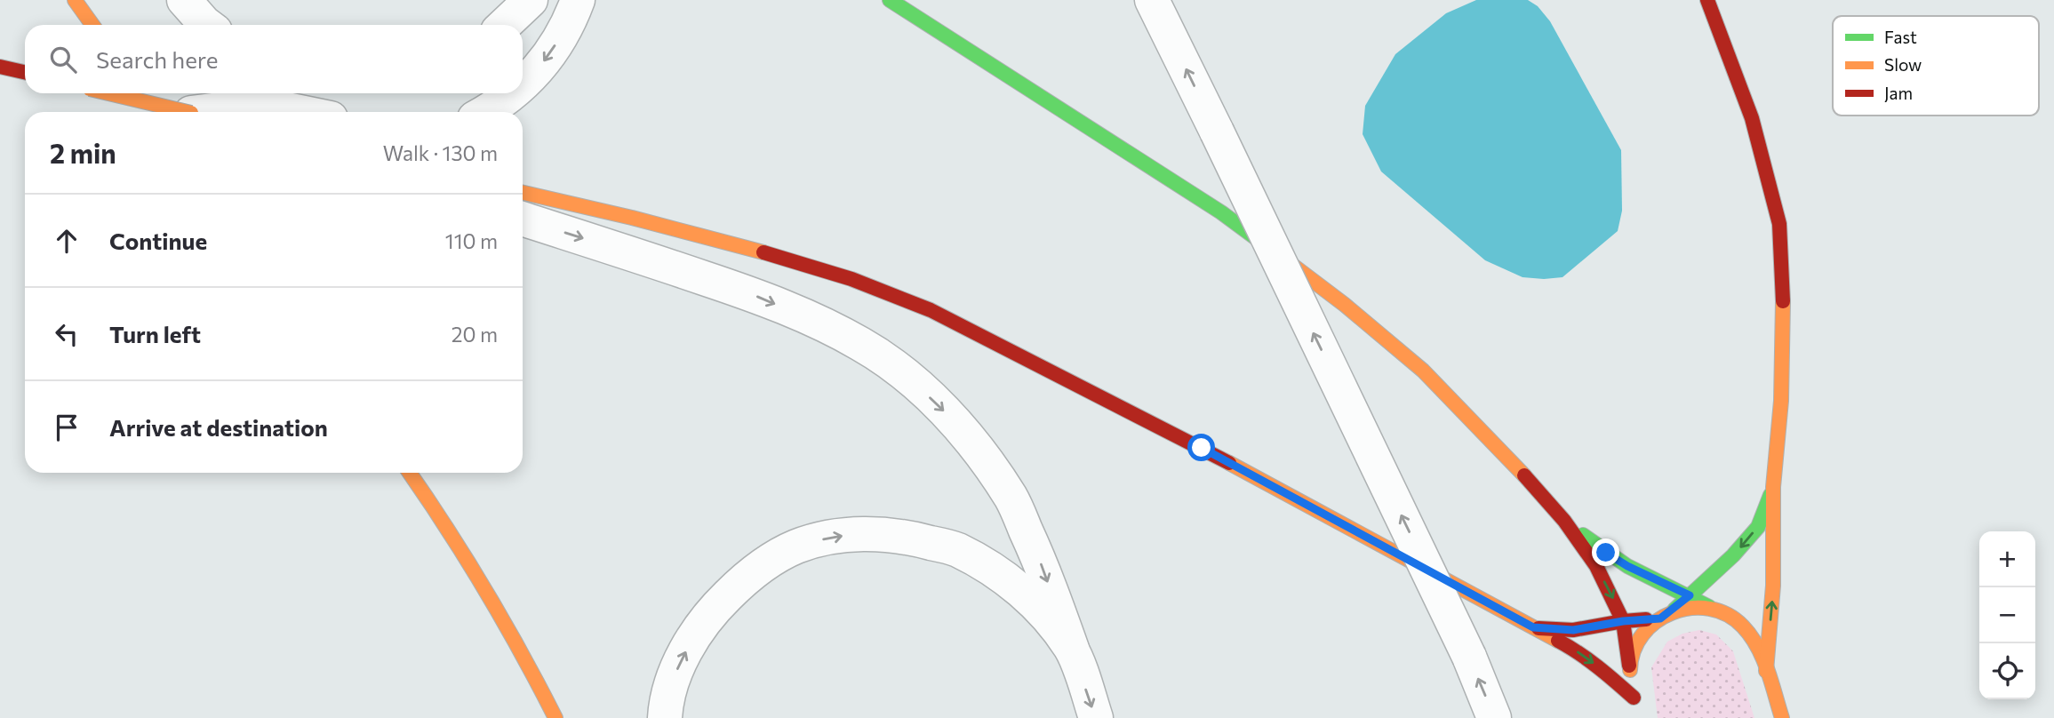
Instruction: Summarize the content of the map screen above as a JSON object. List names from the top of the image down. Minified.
{"legend":["Fast","Slow","Jam"],"page":{"search":"Search here","heading":["2 min","Walk · 130 m"],"list":[["Continue","110 m"],["Turn left","20 m"],"Arrive at destination"],"map_buttons":["+","−"]}}
